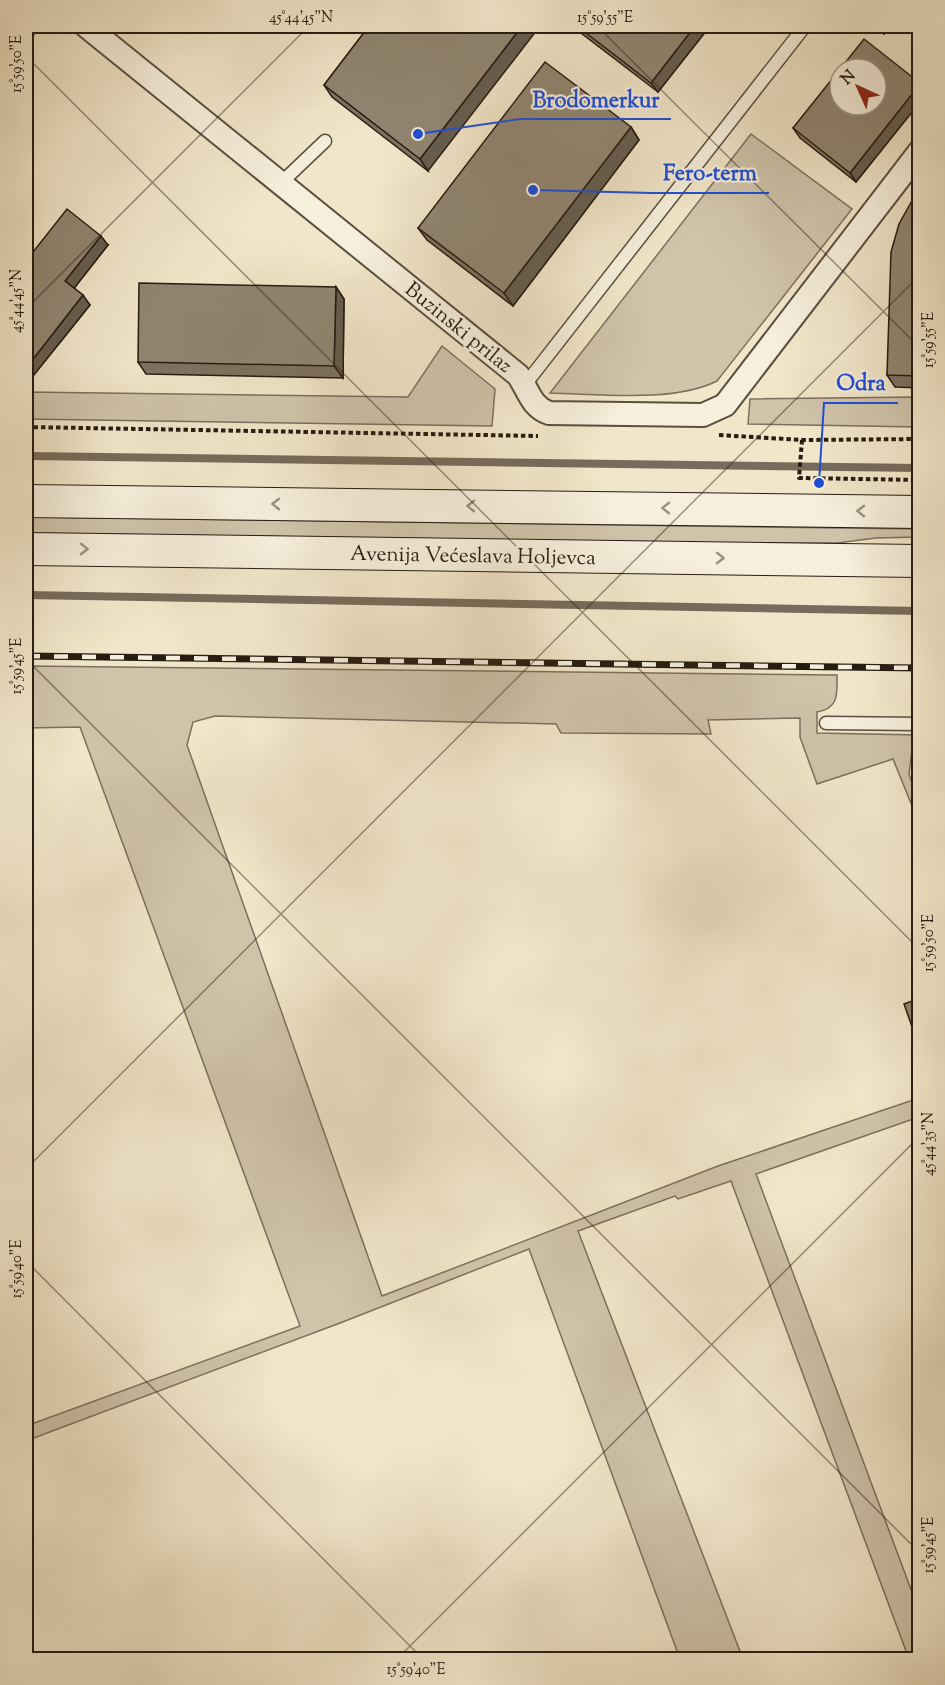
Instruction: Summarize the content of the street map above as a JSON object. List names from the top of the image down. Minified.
{"streets":{"main road":["Avenija Većeslava Holjevca"],"street":["Buzinski prilaz"]},"places":["Brodomerkur","Fero-term","Odra"],"north":"top left","coordinates":["45°44'45\"N","15°59'55\"E","15°59'50\"E","15°59'45\"E","45°44'35\"N","15°59'40\"E"]}
